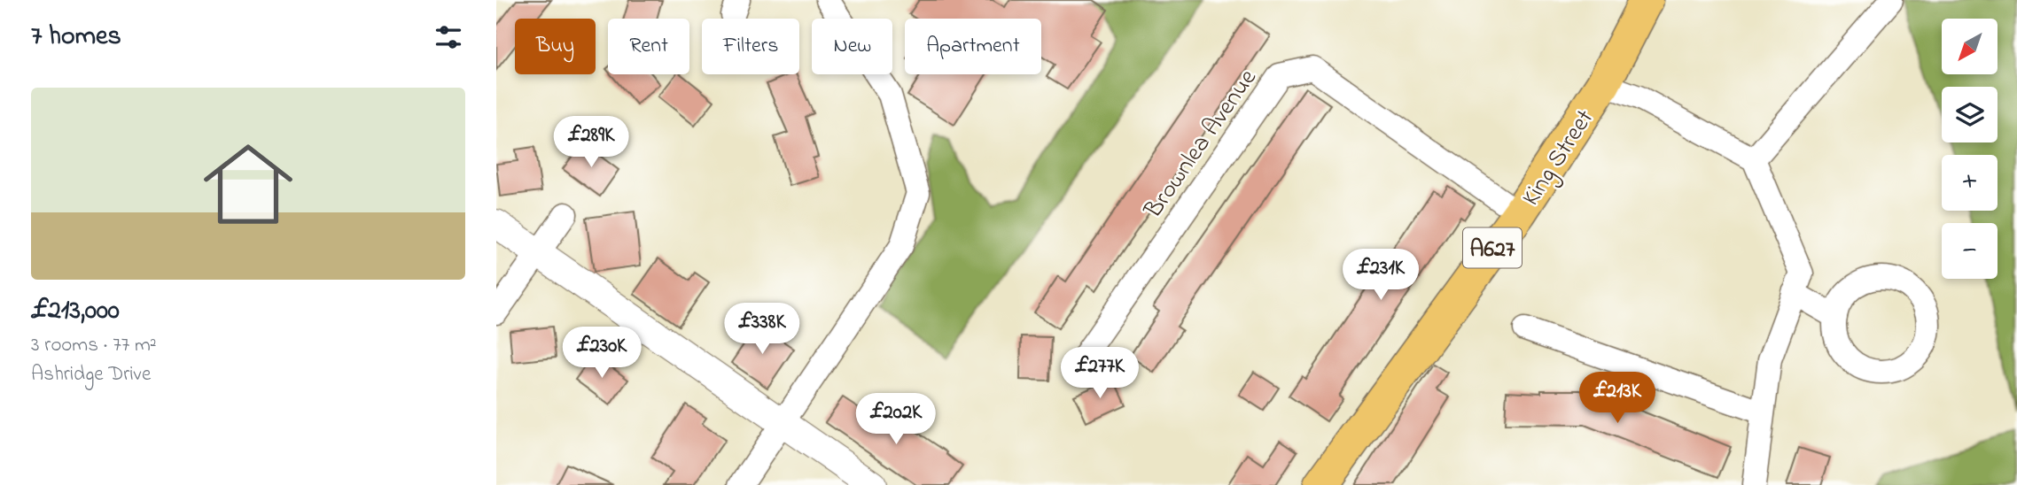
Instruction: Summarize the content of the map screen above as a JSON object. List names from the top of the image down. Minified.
{"streets":{"main road":["King Street","A627"],"street":["Brownlea Avenue"]},"crossings":[["Brownlea Avenue","King Street"]],"north":"bottom left","page":{"heading":"7 homes","map_buttons":["+","−"],"chip":["Buy","Rent","Filters","New","Apartment"],"list":[{"name":"£213,000","note":"3 rooms · 77 m² · Ashridge Drive"}],"price":["£289K","£231K","£338K","£230K","£277K","£213K","£202K"]}}
